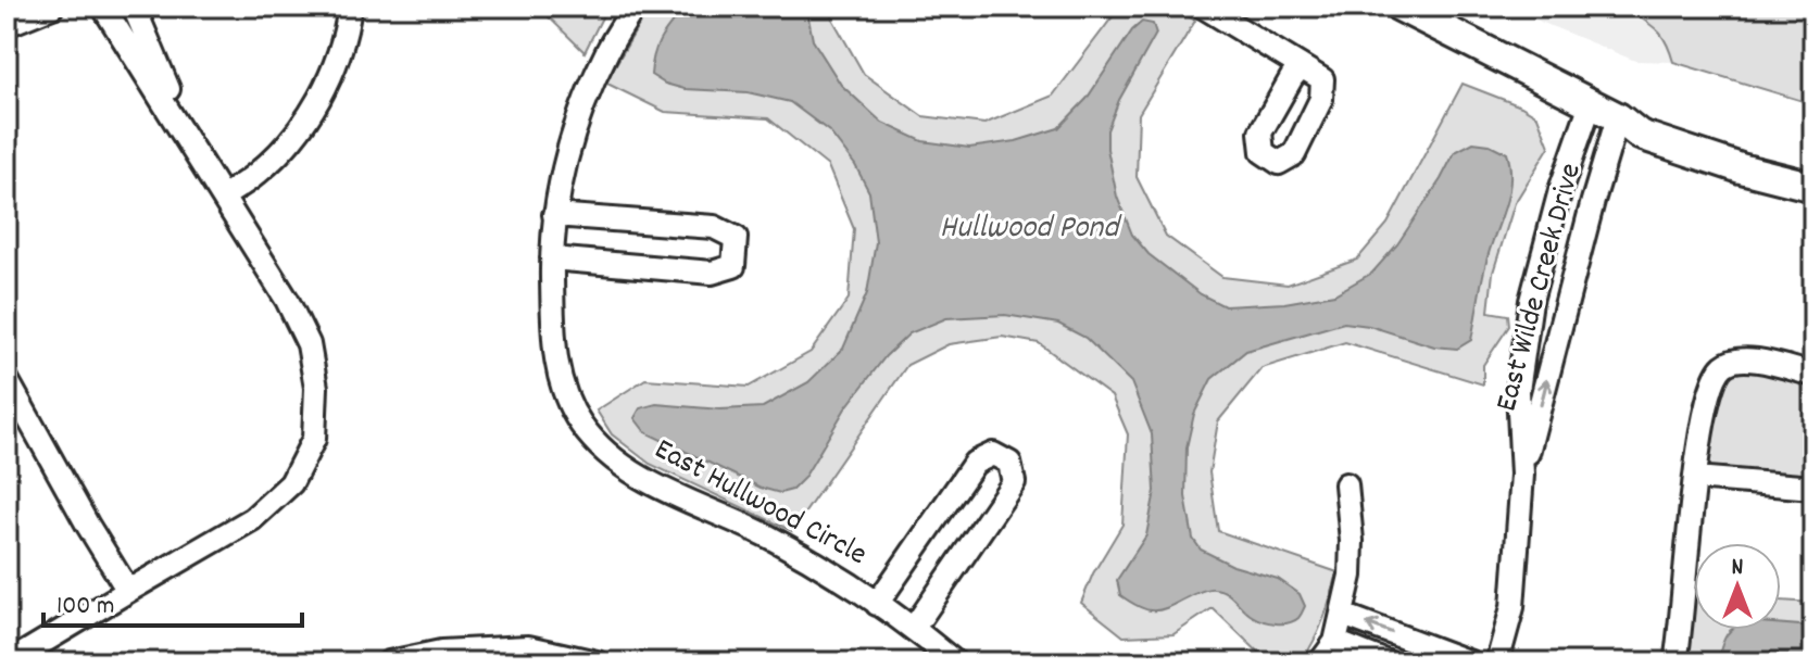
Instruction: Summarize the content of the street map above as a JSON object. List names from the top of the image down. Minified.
{"streets":{"street":["East Wilde Creek Drive","East Hullwood Circle"]},"water":["Hullwood Pond"],"scale_bar":"100 m","north":"top"}
